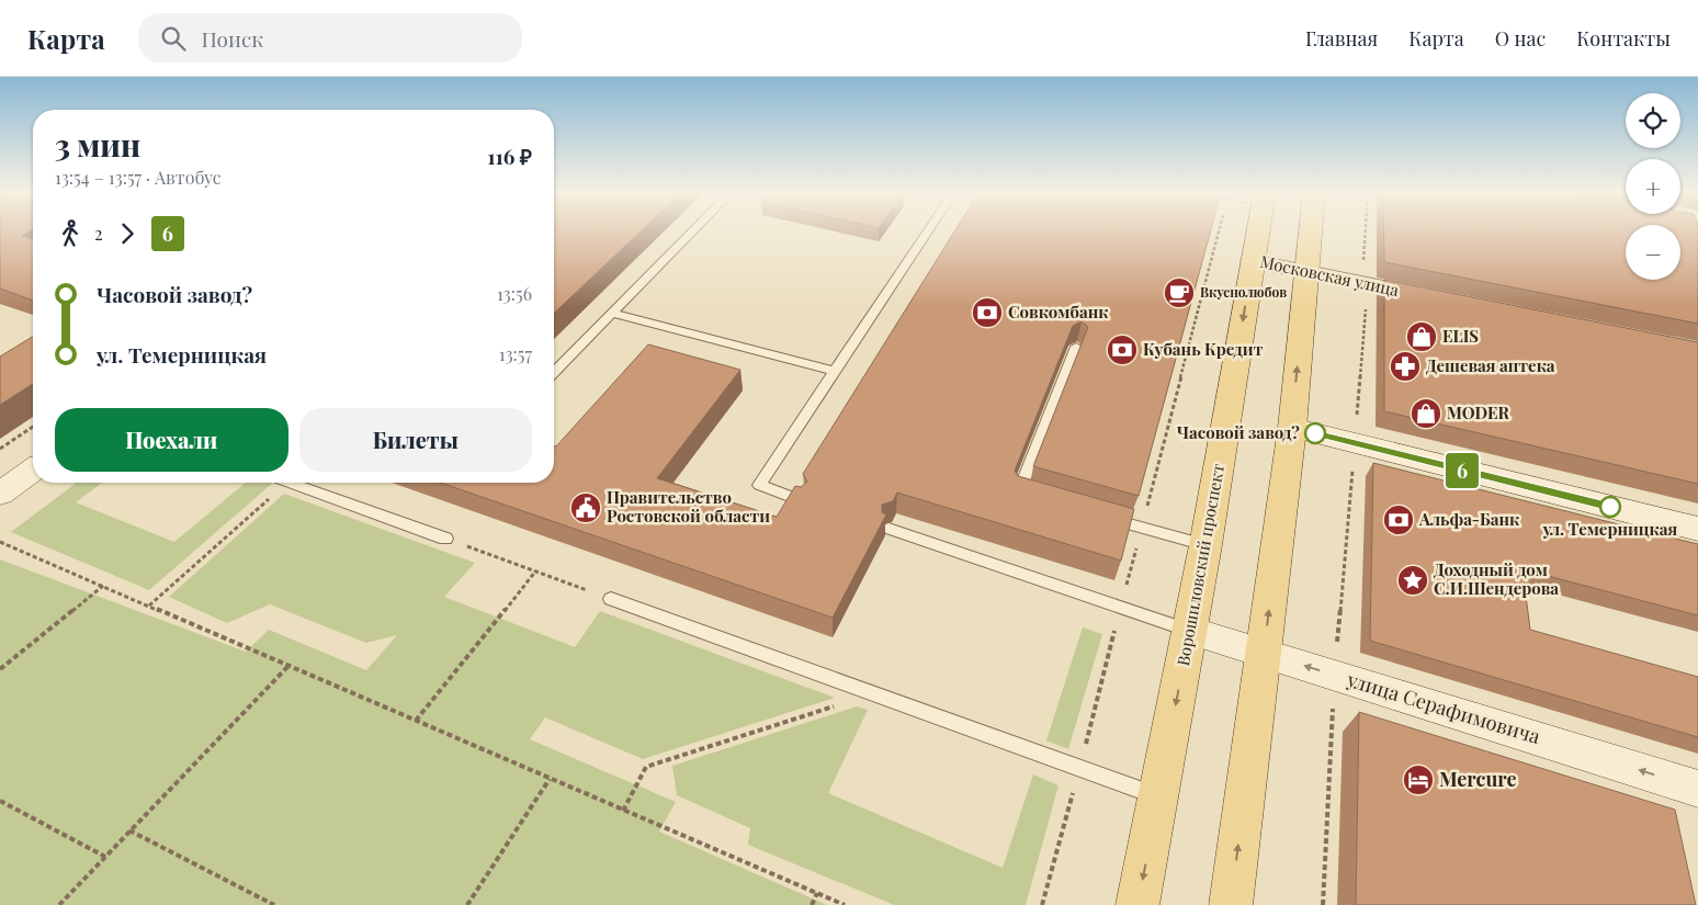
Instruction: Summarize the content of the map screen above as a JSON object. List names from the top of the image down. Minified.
{"streets":{"main road":["Ворошиловский проспект"],"street":["Московская улица","улица Серафимовича"]},"crossings":[["Московская улица","Ворошиловский проспект"],["Ворошиловский проспект","улица Серафимовича"]],"places":{"cafe":["Вкуснолюбов"],"bank":["Совкомбанк","Кубань Кредит","Альфа-Банк"],"shop":["ELIS","MODER"],"pharmacy":["Дешевая аптека"],"other":["Часовой завод?","ул. Темерницкая"],"public building":["Правительство Ростовской области"],"place":["Доходный дом С.И.Шендерова"],"hotel":["Mercure"]},"lines":["bus line 6"],"page":{"header":"Карта","search":"Поиск","nav":["Главная","Карта","О нас","Контакты"],"on_map":"6","map_buttons":["+","−"],"heading":["3 мин","13:54 – 13:57 · Автобус","116 ₽"],"legs":["2","6"],"list":[{"name":"Часовой завод?","value":"13:56"},{"name":"ул. Темерницкая","value":"13:57"}],"buttons":["Поехали","Билеты"]}}
